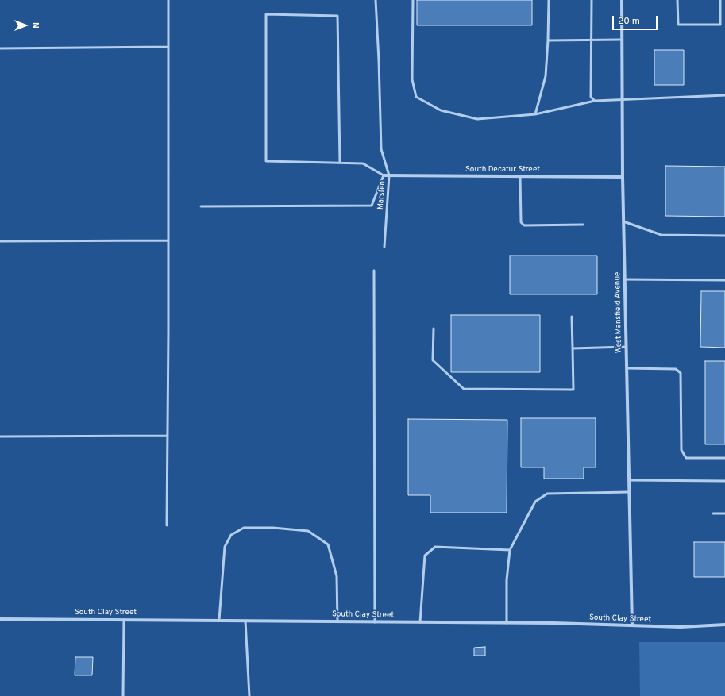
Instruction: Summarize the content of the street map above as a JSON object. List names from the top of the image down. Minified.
{"streets":{"street":["South Decatur Street","West Mansfield Avenue","South Clay Street"],"lane":["Marsten"]},"crossings":[["South Decatur Street","Marsten"],["South Decatur Street","West Mansfield Avenue"],["West Mansfield Avenue","South Clay Street"]],"scale_bar":"20 m","north":"right"}
